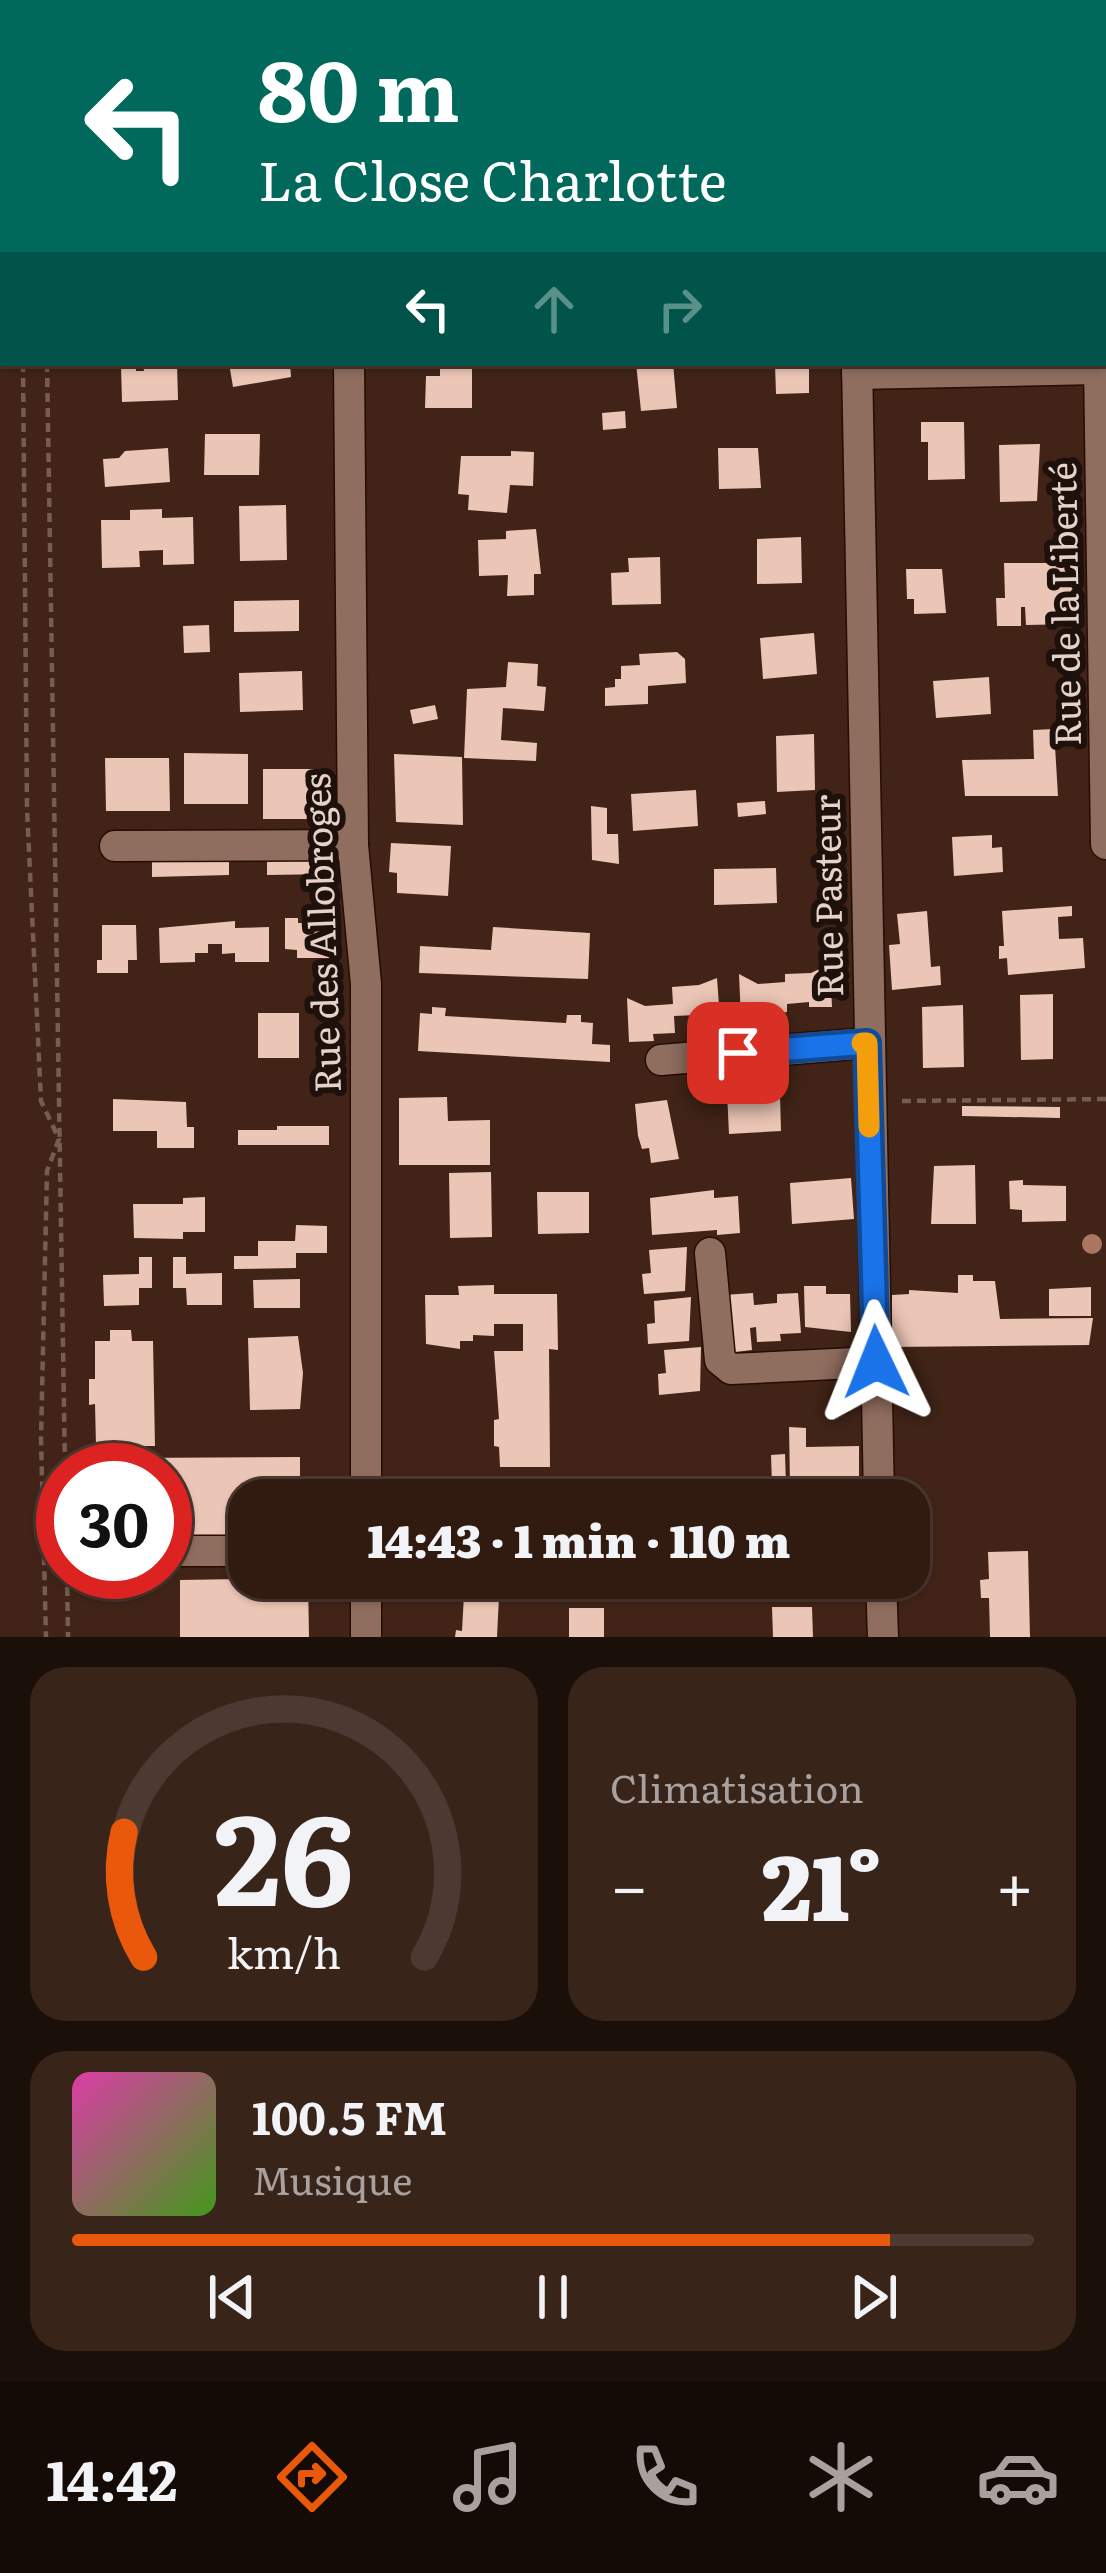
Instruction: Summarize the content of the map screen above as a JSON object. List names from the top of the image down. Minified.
{"streets":{"street":["Rue de la Liberté","Rue Pasteur","Rue des Allobroges"]},"page":{"turn":["80 m","La Close Charlotte"],"limit":"30","trip":"14:43 · 1 min · 110 m","tile":"Climatisation","heat":["−","21°","+"],"song":["100.5 FM","Musique"],"tabs":"14:42","gauge":["26","km/h"]}}
